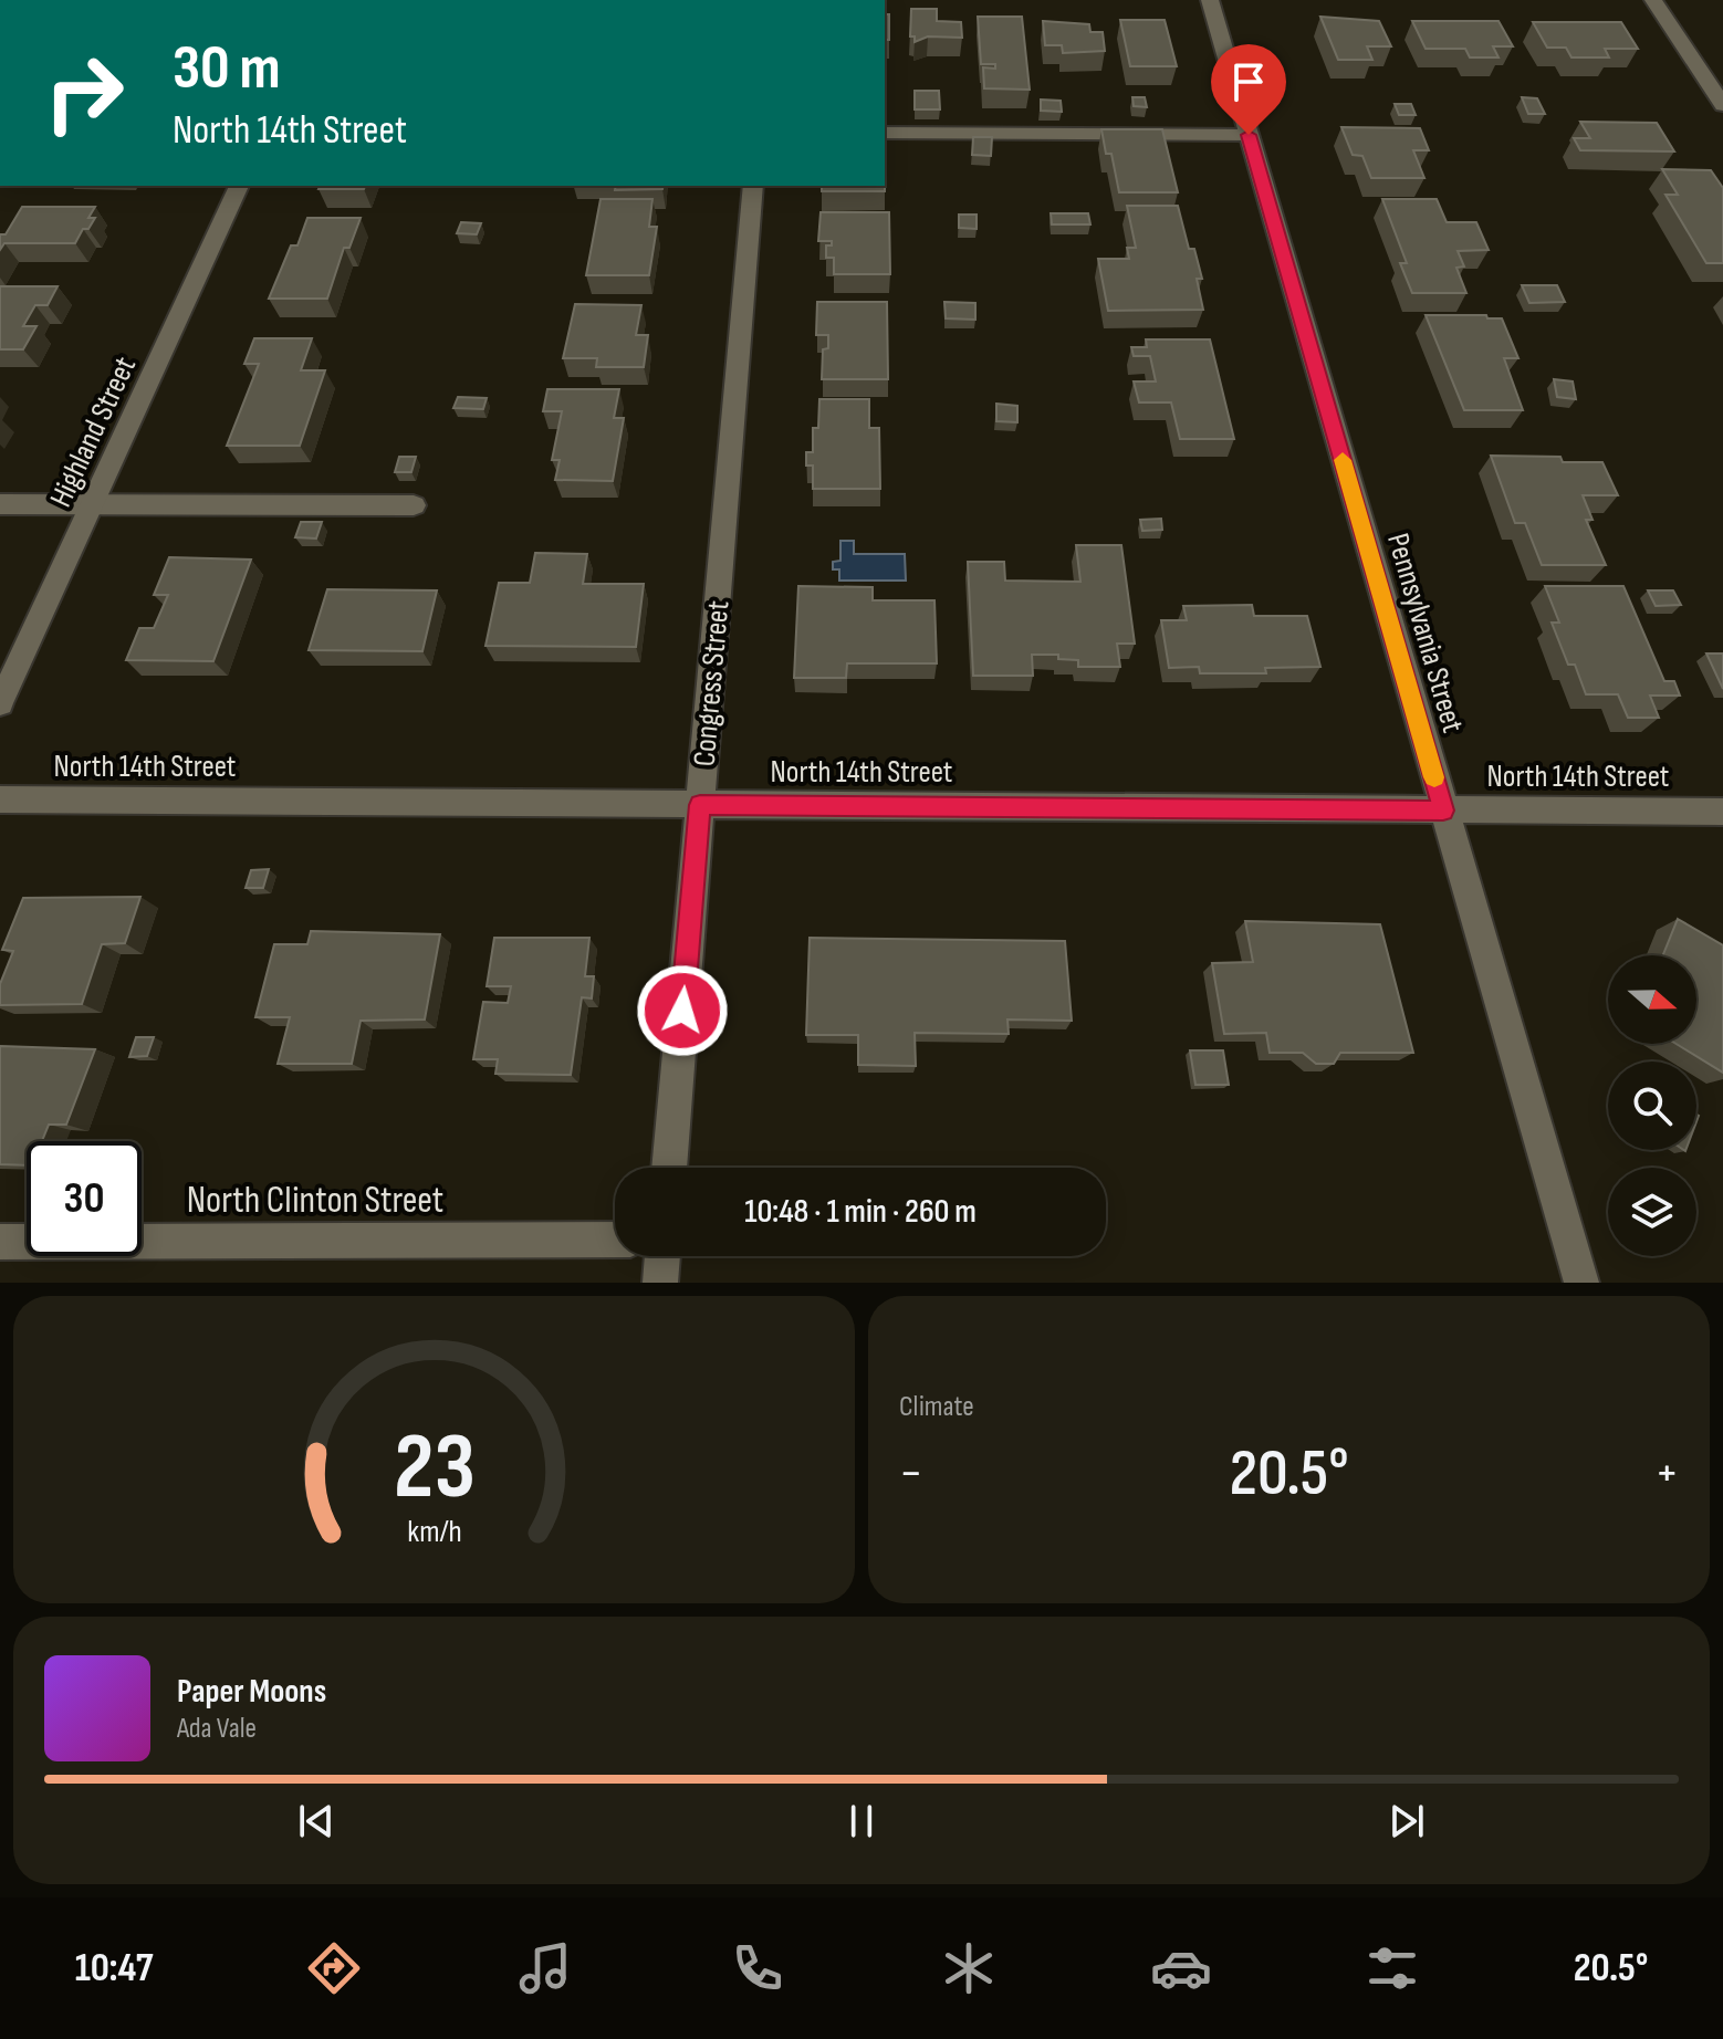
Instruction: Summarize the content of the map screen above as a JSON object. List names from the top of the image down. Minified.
{"streets":{"street":["Highland Street","Pennsylvania Street","Congress Street","North 14th Street","North Clinton Street"]},"crossings":[["Pennsylvania Street","North 14th Street"],["Congress Street","North 14th Street"]],"north":"right","page":{"turn":["30 m","North 14th Street"],"limit":"30","trip":"10:48 · 1 min · 260 m","tile":"Climate","heat":["−","20.5°","+"],"song":["Paper Moons","Ada Vale"],"tabs":["10:47","20.5°"],"gauge":["23","km/h"]}}
